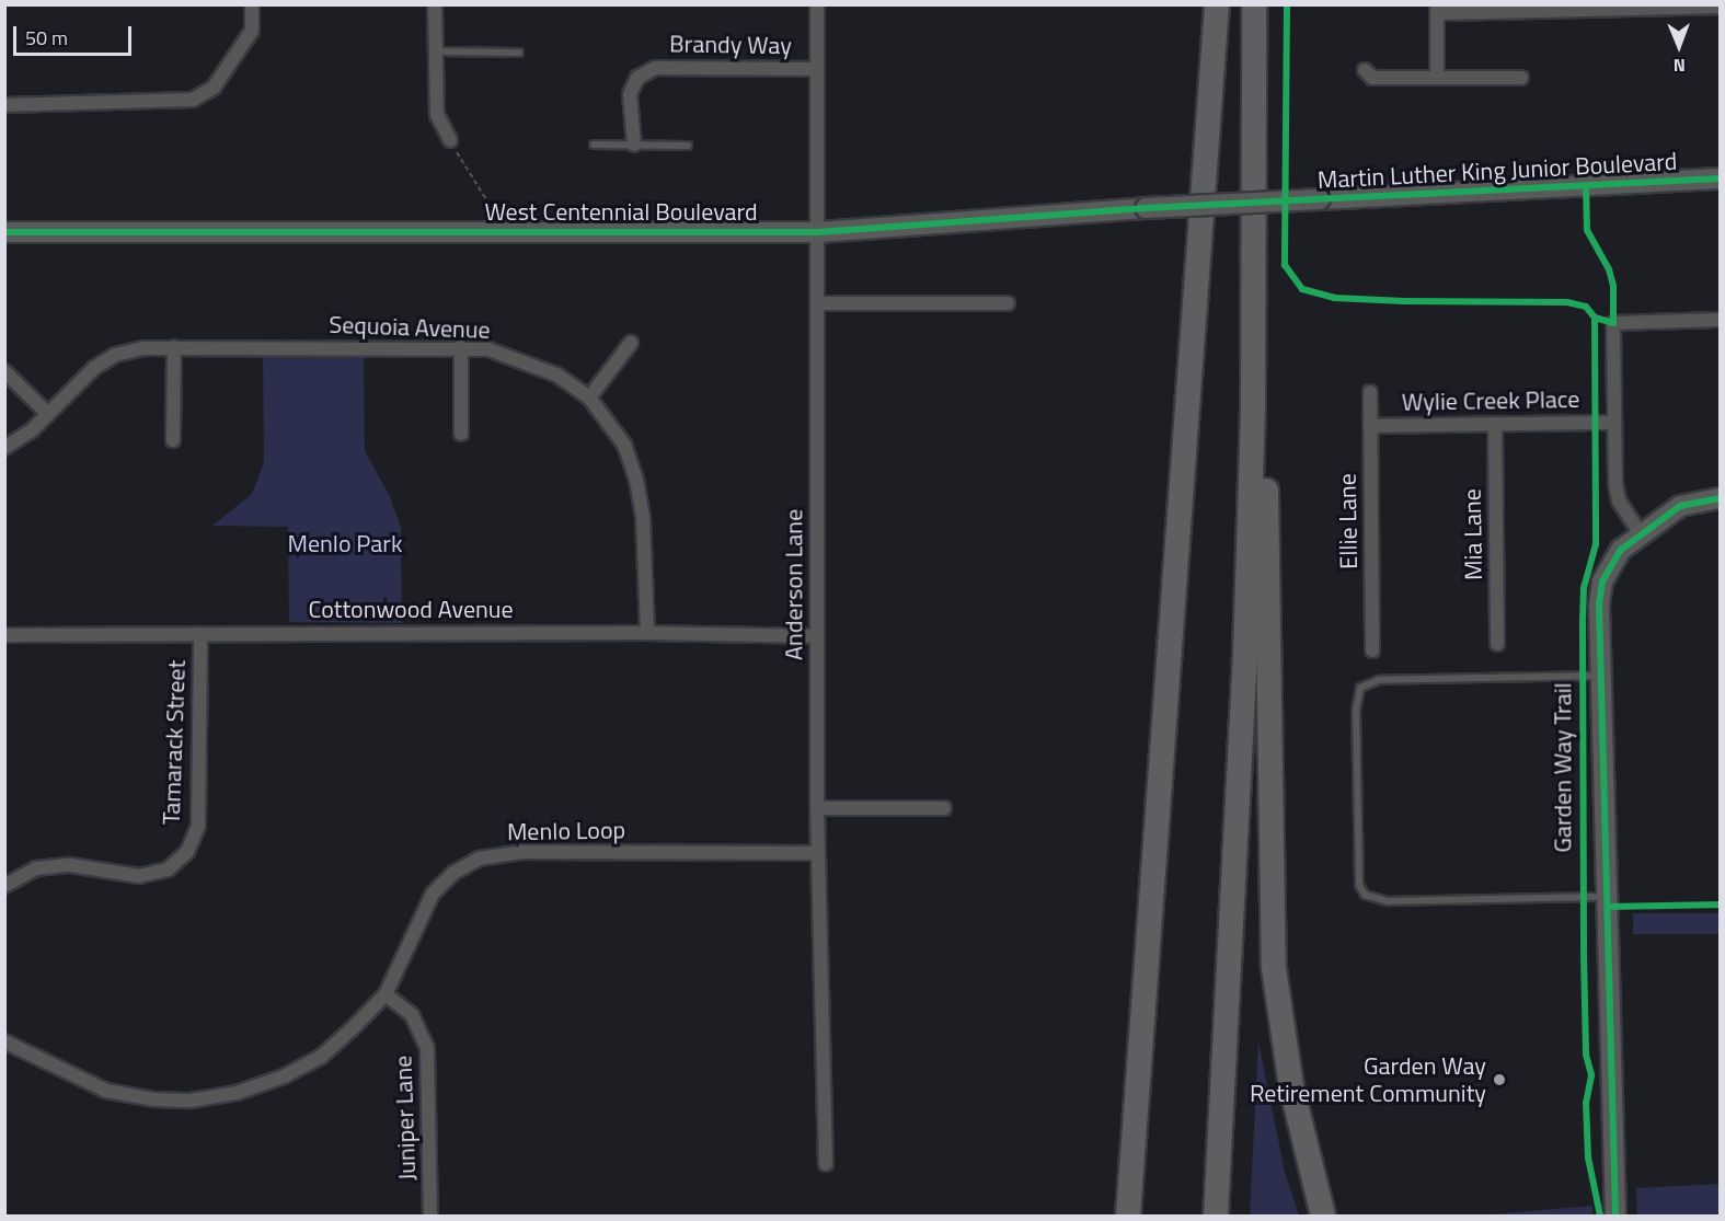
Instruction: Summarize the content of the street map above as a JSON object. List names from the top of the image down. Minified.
{"streets":{"main road":["Martin Luther King Junior Boulevard","West Centennial Boulevard"],"street":["Brandy Way","Sequoia Avenue","Wylie Creek Place","Ellie Lane","Mia Lane","Anderson Lane","Cottonwood Avenue","Tamarack Street","Menlo Loop","Juniper Lane"],"cycle path":["Garden Way Trail"]},"crossings":[["Brandy Way","Anderson Lane"],["Martin Luther King Junior Boulevard","West Centennial Boulevard"],["West Centennial Boulevard","Anderson Lane"],["Sequoia Avenue","Cottonwood Avenue"],["Wylie Creek Place","Ellie Lane"],["Wylie Creek Place","Mia Lane"],["Anderson Lane","Cottonwood Avenue"],["Anderson Lane","Menlo Loop"],["Cottonwood Avenue","Tamarack Street"],["Menlo Loop","Juniper Lane"]],"parks":["Menlo Park"],"places":["Garden Way Retirement Community"],"scale_bar":"50 m","north":"bottom"}
